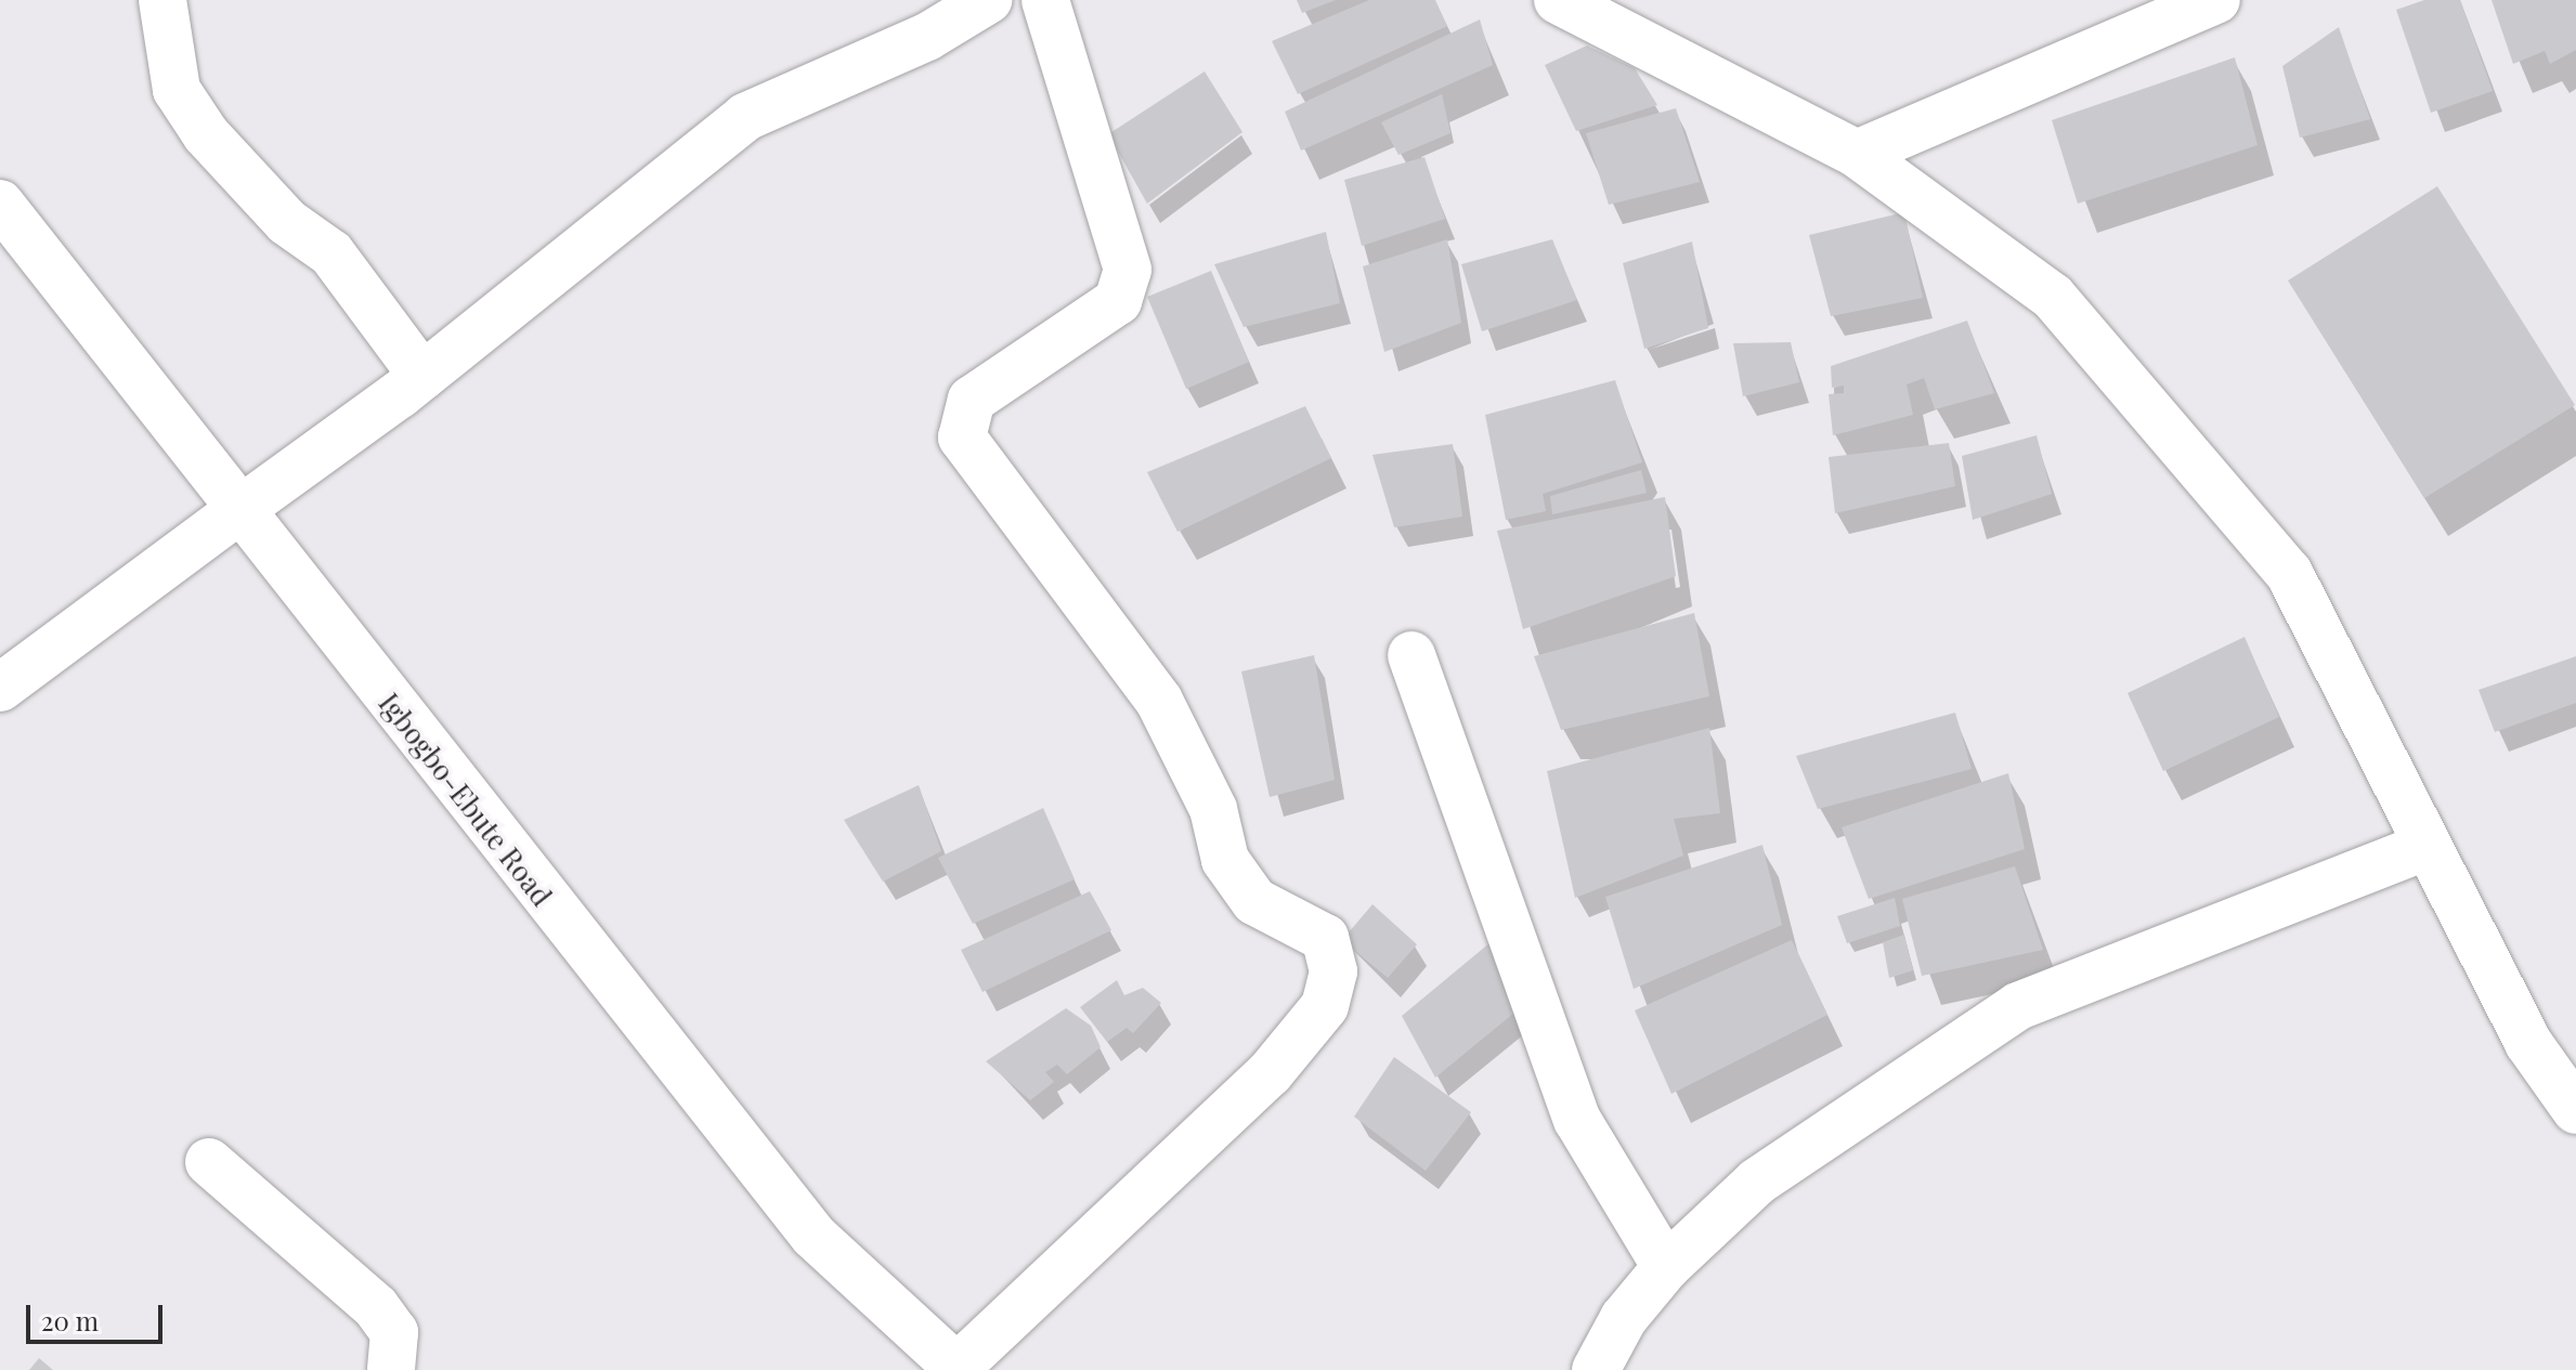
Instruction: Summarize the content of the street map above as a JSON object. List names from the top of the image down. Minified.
{"streets":{"street":["Igbogbo-Ebute Road"]},"scale_bar":"20 m"}
